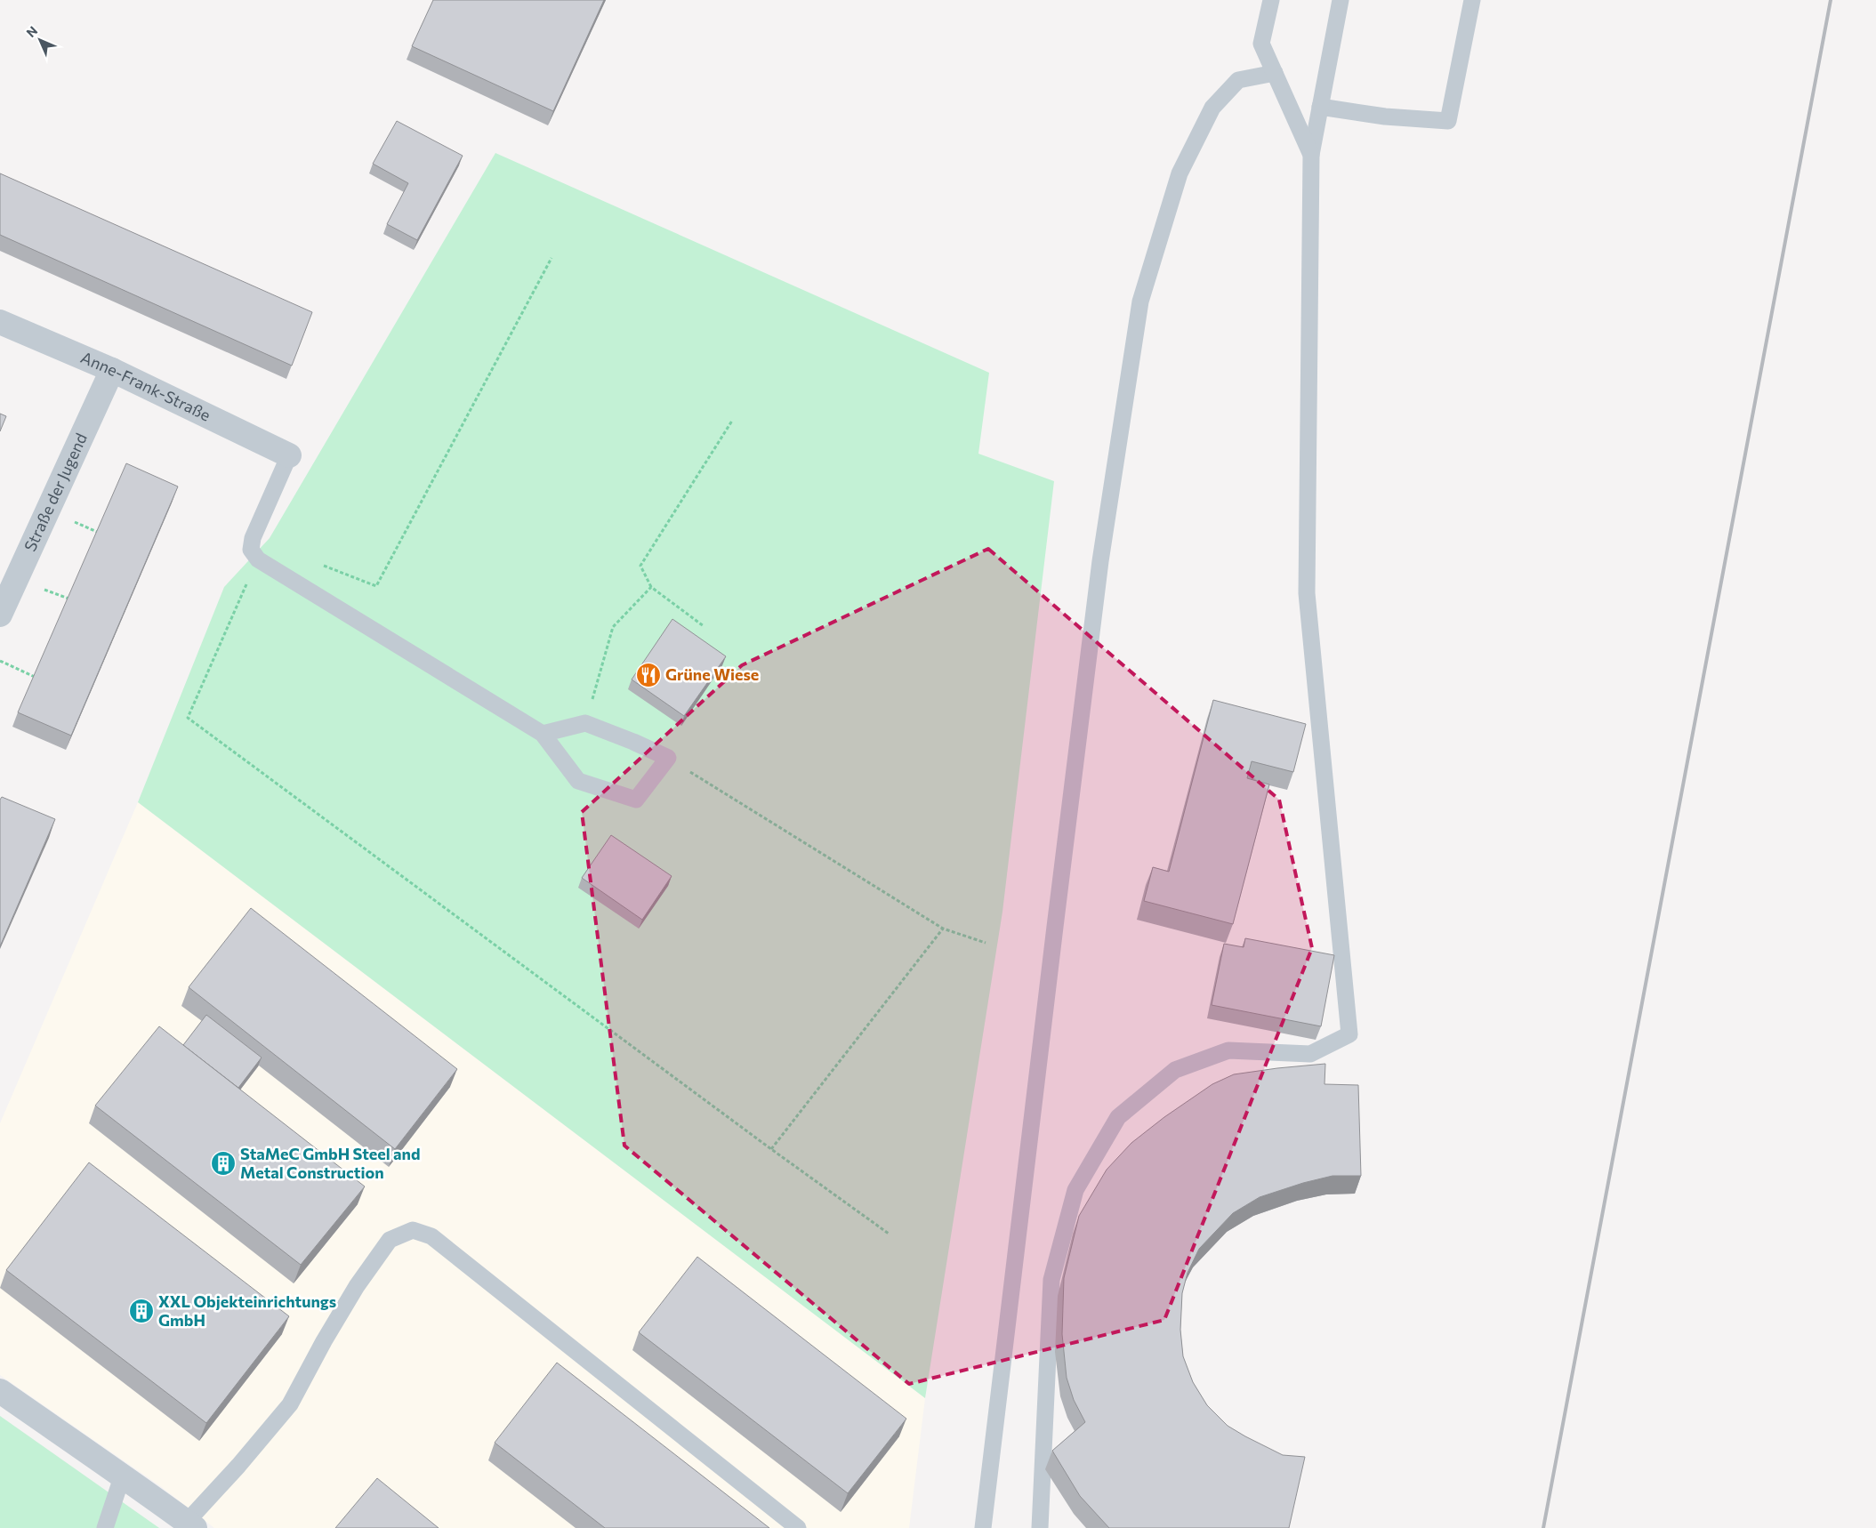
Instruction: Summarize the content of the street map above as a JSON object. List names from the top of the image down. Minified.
{"streets":{"street":["Anne-Frank-Straße","Straße der Jugend"]},"crossings":[["Anne-Frank-Straße","Straße der Jugend"]],"places":{"restaurant":["Grüne Wiese"],"building":["StaMeC GmbH Steel and Metal Construction","XXL Objekteinrichtungs GmbH"]},"north":"top left"}
